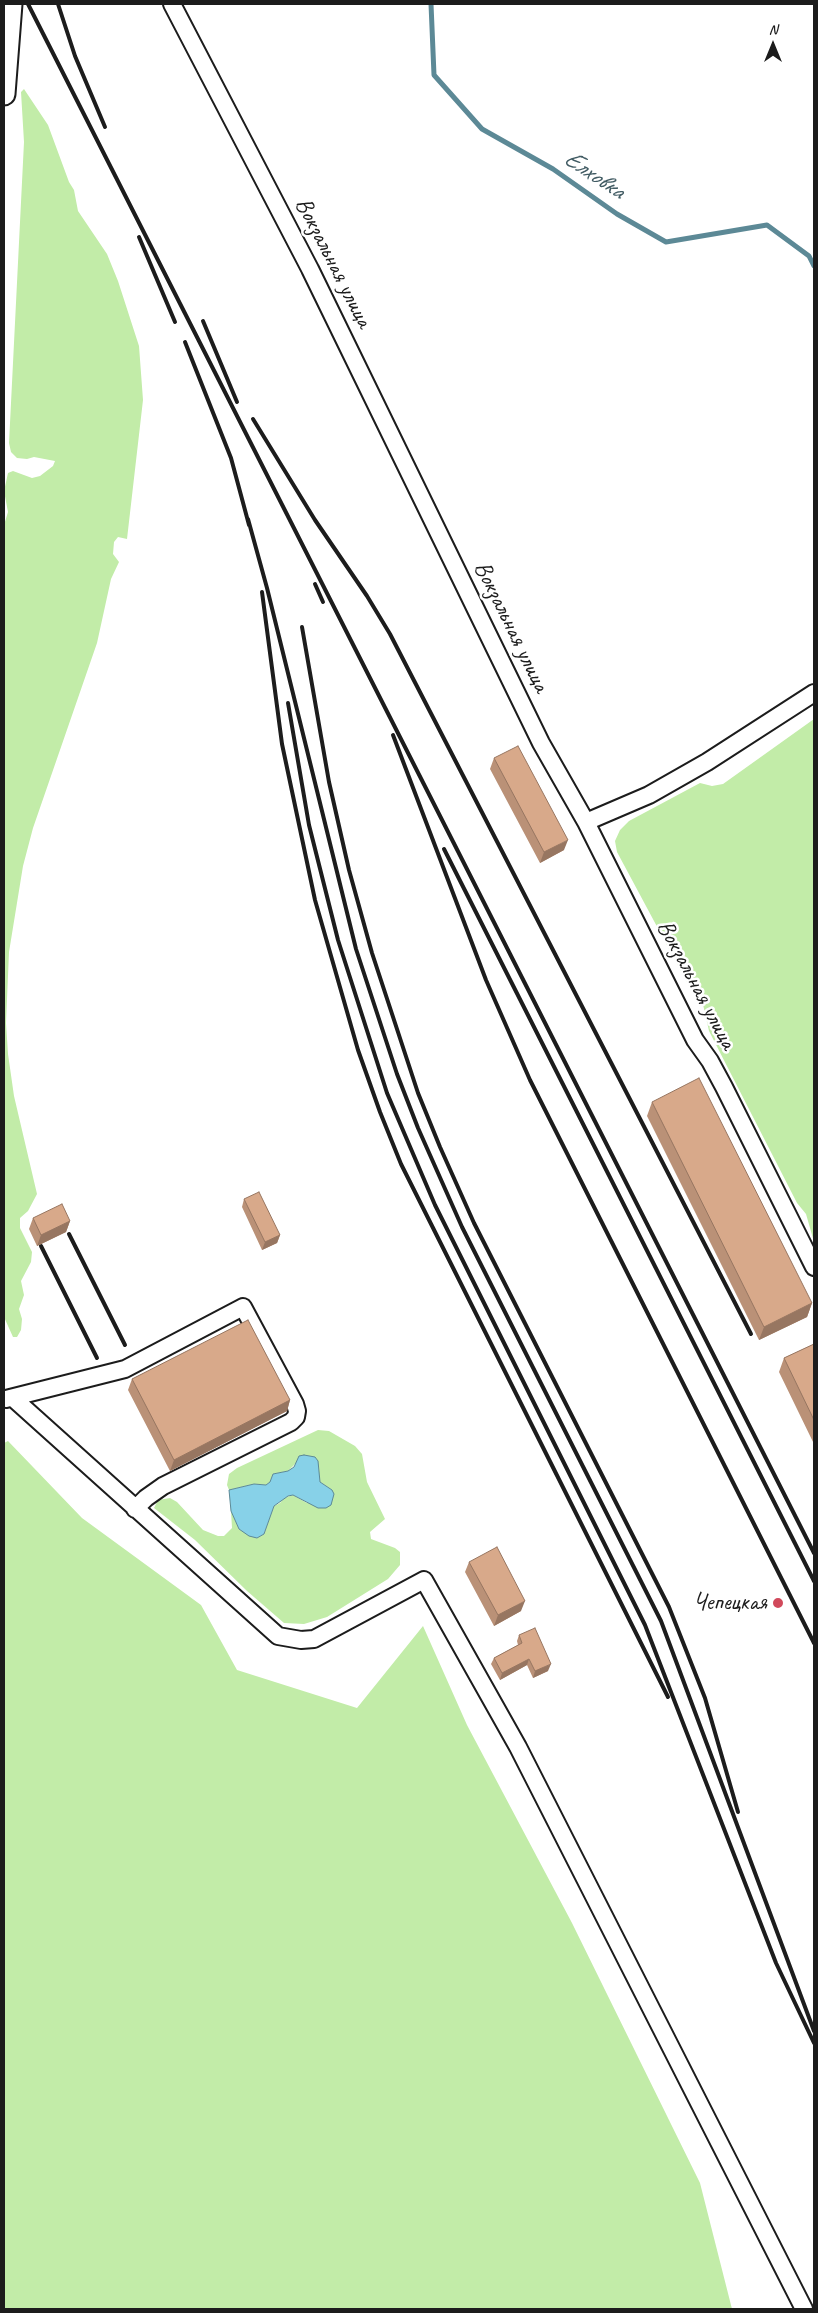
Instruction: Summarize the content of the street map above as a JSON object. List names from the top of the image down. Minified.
{"streets":{"street":["Вокзальная улица"]},"water":["Елховка"],"places":["Чепецкая"],"north":"top"}
